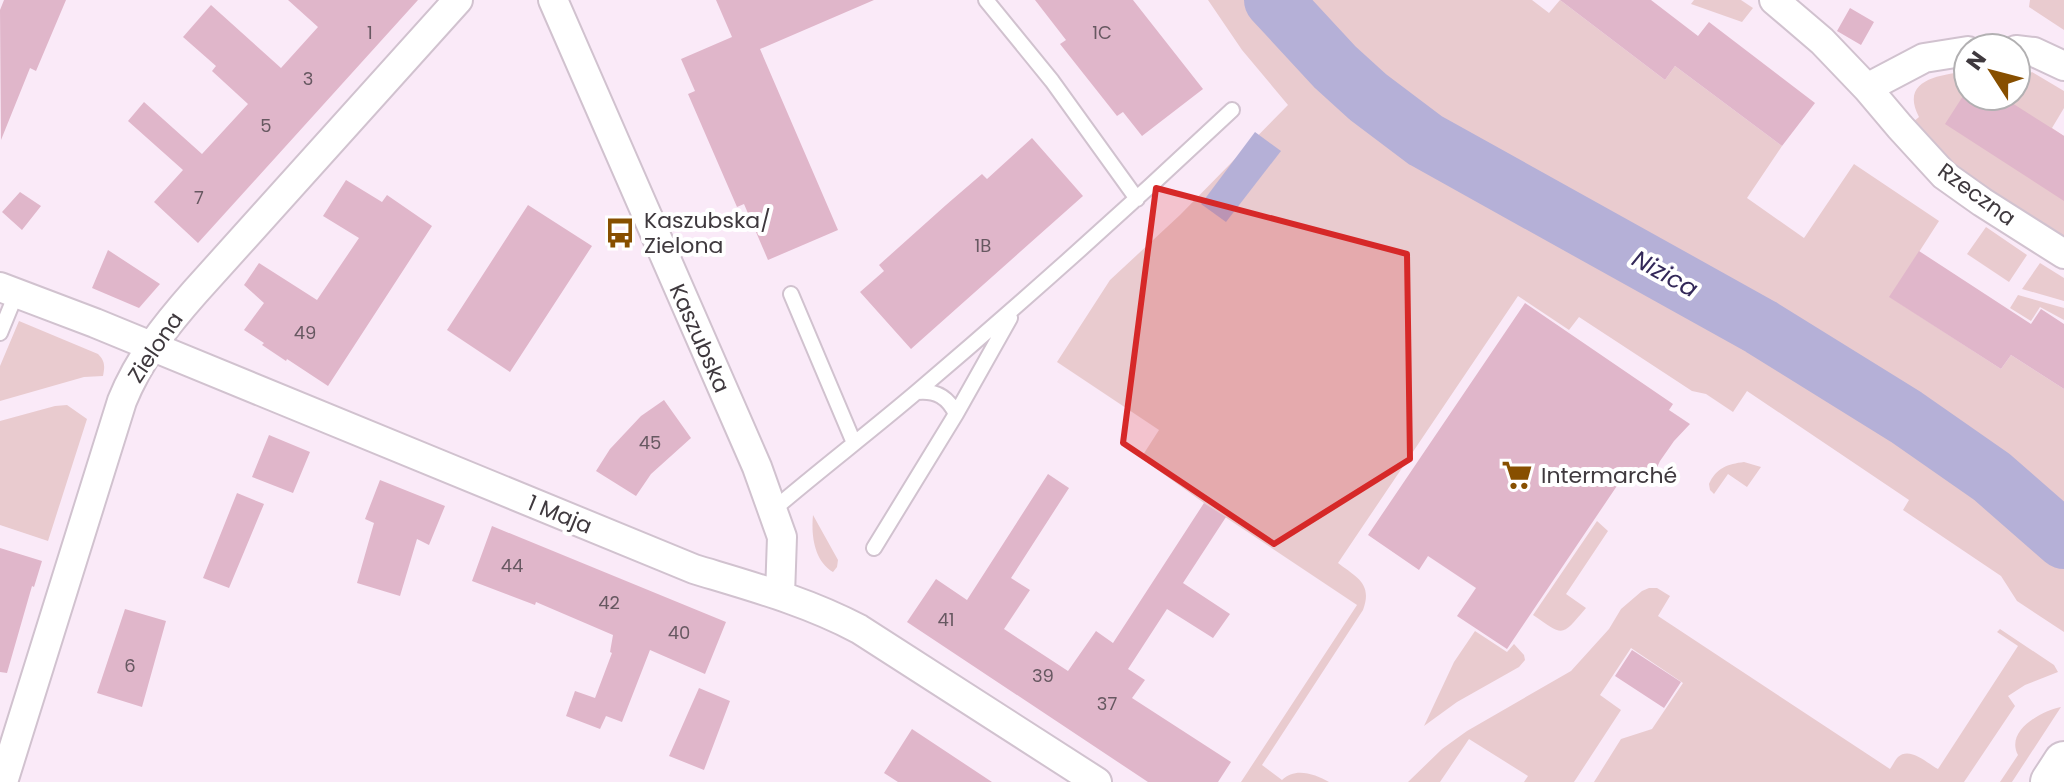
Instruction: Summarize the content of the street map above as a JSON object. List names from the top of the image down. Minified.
{"streets":{"street":["Rzeczna","Kaszubska","Zielona","1 Maja"]},"crossings":[["Kaszubska","1 Maja"],["Zielona","1 Maja"]],"water":["Nizica"],"places":{"bus stop":["Kaszubska/ Zielona"],"supermarket":["Intermarché"]},"house_numbers":["1","1C","3","5","7","1B","49","45","44","42","41","40","6","39","37"],"north":"top left"}
